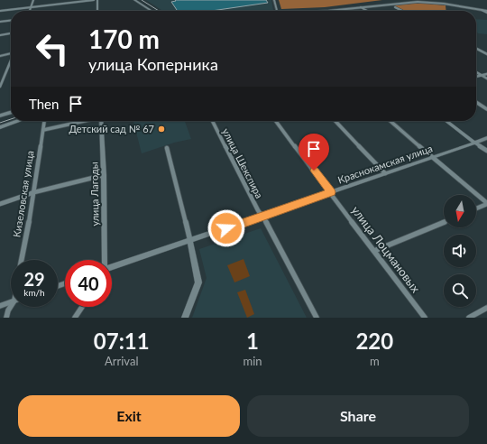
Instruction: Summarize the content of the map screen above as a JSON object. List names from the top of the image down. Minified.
{"streets":{"street":["улица Шекспира","Краснокамская улица","Кизеловская улица","улица Лагоды","улица Лоцмановых"]},"crossings":[["улица Шекспира","Краснокамская улица"],["Краснокамская улица","улица Лоцмановых"]],"places":["Детский сад № 67"],"north":"bottom","page":{"turn":["170 m","улица Коперника"],"then":"Then","speed":"29 km/h","limit":"40","eta":["07:11","Arrival","1","min","220","m"],"buttons":["Exit","Share"]}}
